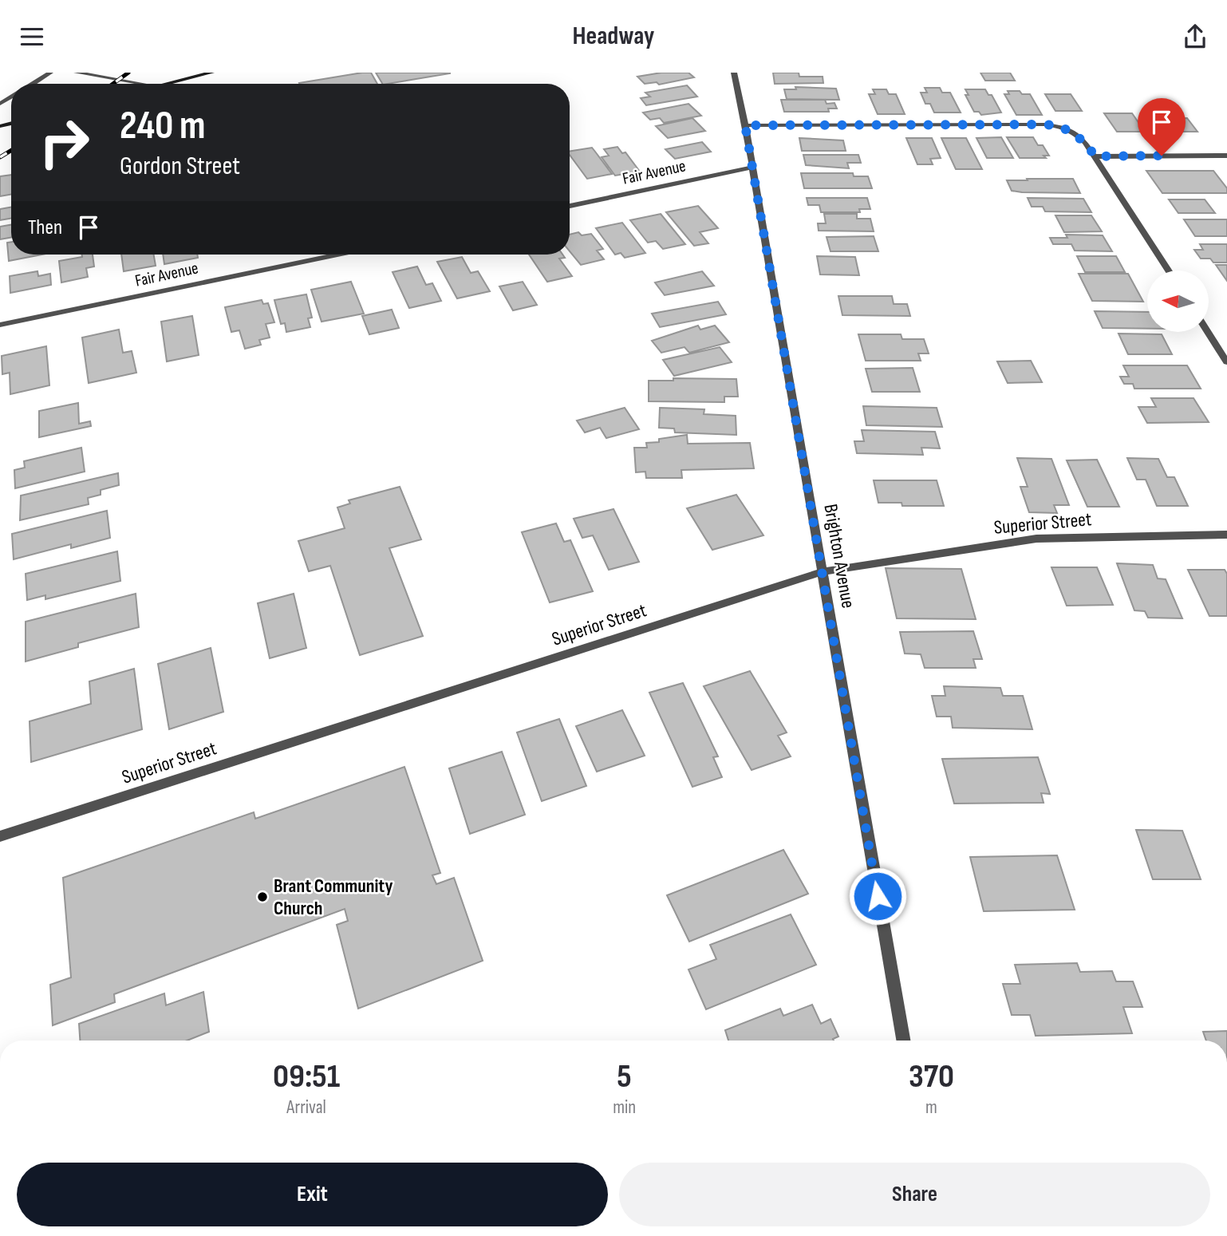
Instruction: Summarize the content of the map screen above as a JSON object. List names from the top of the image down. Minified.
{"streets":{"street":["Fair Avenue","Superior Street","Brighton Avenue"]},"crossings":[["Fair Avenue","Brighton Avenue"],["Superior Street","Brighton Avenue"]],"places":["Brant Community Church"],"north":"left","page":{"header":"Headway","turn":["240 m","Gordon Street"],"then":"Then","eta":["09:51","Arrival","5","min","370","m"],"buttons":["Exit","Share"]}}
